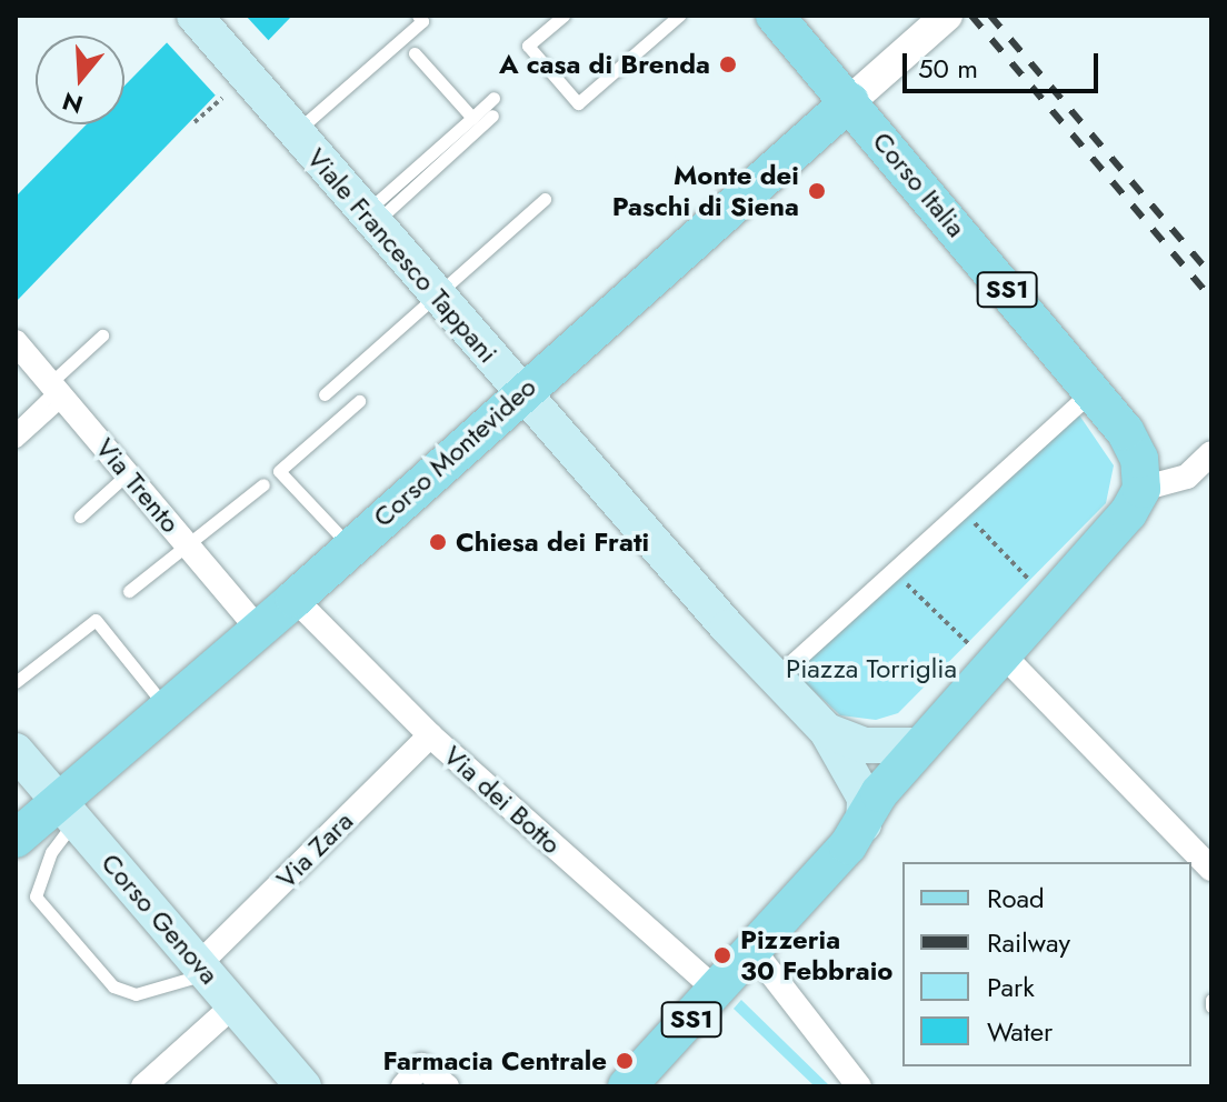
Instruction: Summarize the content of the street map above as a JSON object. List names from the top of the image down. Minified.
{"streets":{"main road":["Corso Italia","Viale Francesco Tappani","SS1","Corso Montevideo","Corso Genova"],"street":["Via Trento","Via dei Botto","Via Zara"]},"crossings":[["Corso Italia","SS1"],["Corso Italia","Corso Montevideo"],["Viale Francesco Tappani","SS1"],["Viale Francesco Tappani","Corso Montevideo"],["SS1","Via dei Botto"],["Corso Montevideo","Via Trento"],["Corso Montevideo","Via dei Botto"],["Corso Montevideo","Corso Genova"],["Via dei Botto","Via Zara"],["Via Zara","Corso Genova"]],"parks":["Piazza Torriglia"],"places":["A casa di Brenda","Monte dei Paschi di Siena","Chiesa dei Frati","Pizzeria 30 Febbraio","Farmacia Centrale"],"legend":["Road","Railway","Park","Water"],"scale_bar":"50 m","north":"bottom"}
